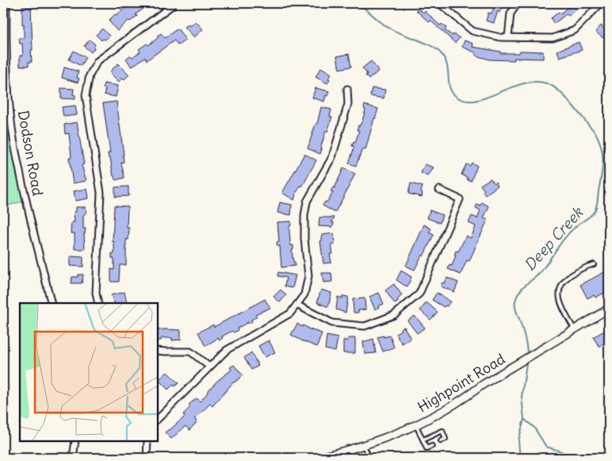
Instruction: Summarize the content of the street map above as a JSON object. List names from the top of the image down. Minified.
{"streets":{"street":["Dodson Road","Highpoint Road"]},"water":["Deep Creek"]}
